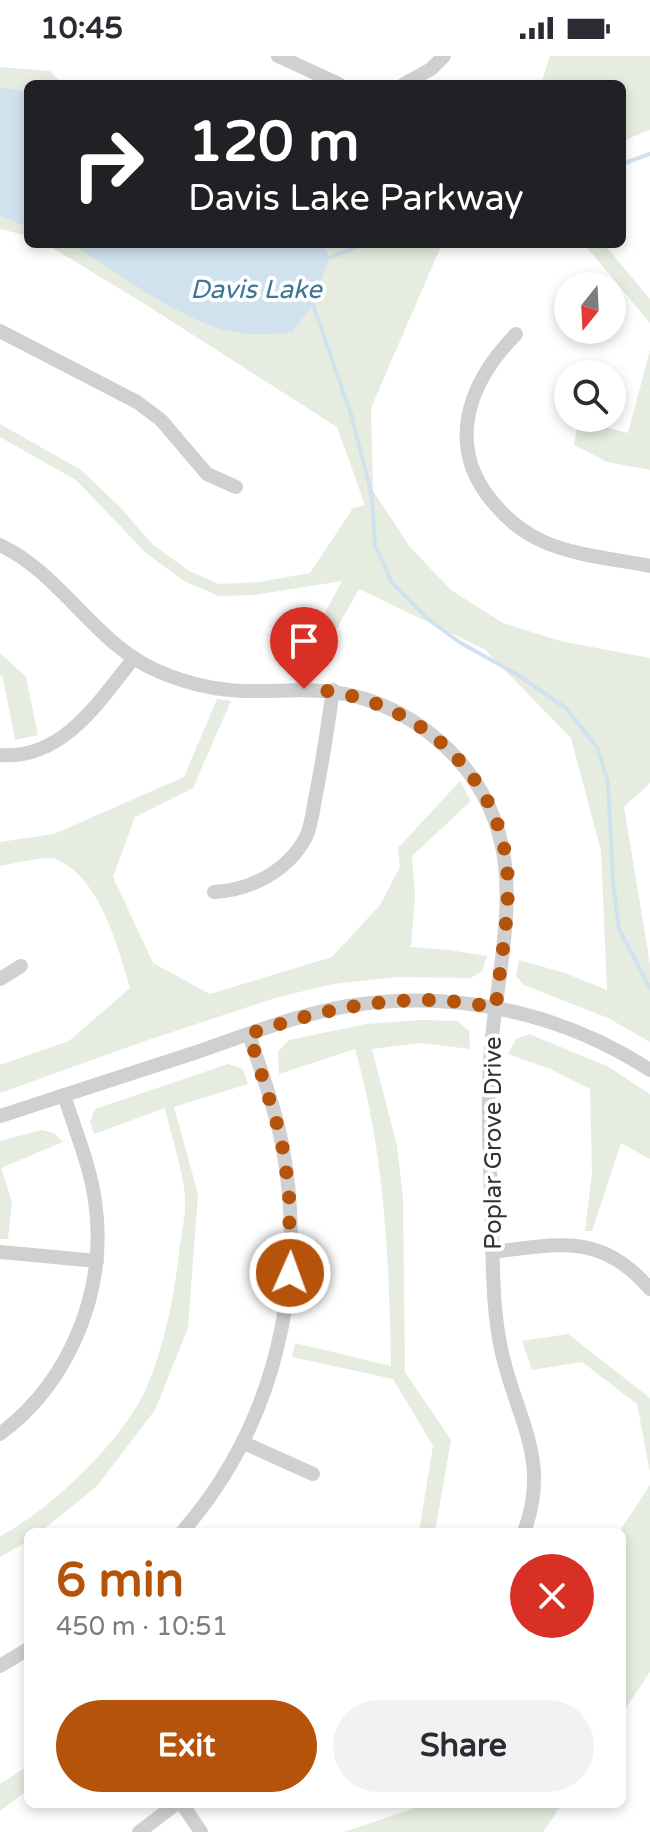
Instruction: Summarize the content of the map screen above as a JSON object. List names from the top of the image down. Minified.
{"streets":{"street":["Poplar Grove Drive"]},"water":["Davis Lake"],"north":"bottom","page":{"status":"10:45","turn":["120 m","Davis Lake Parkway"],"heading":["6 min","450 m · 10:51"],"buttons":["Exit","Share"]}}
